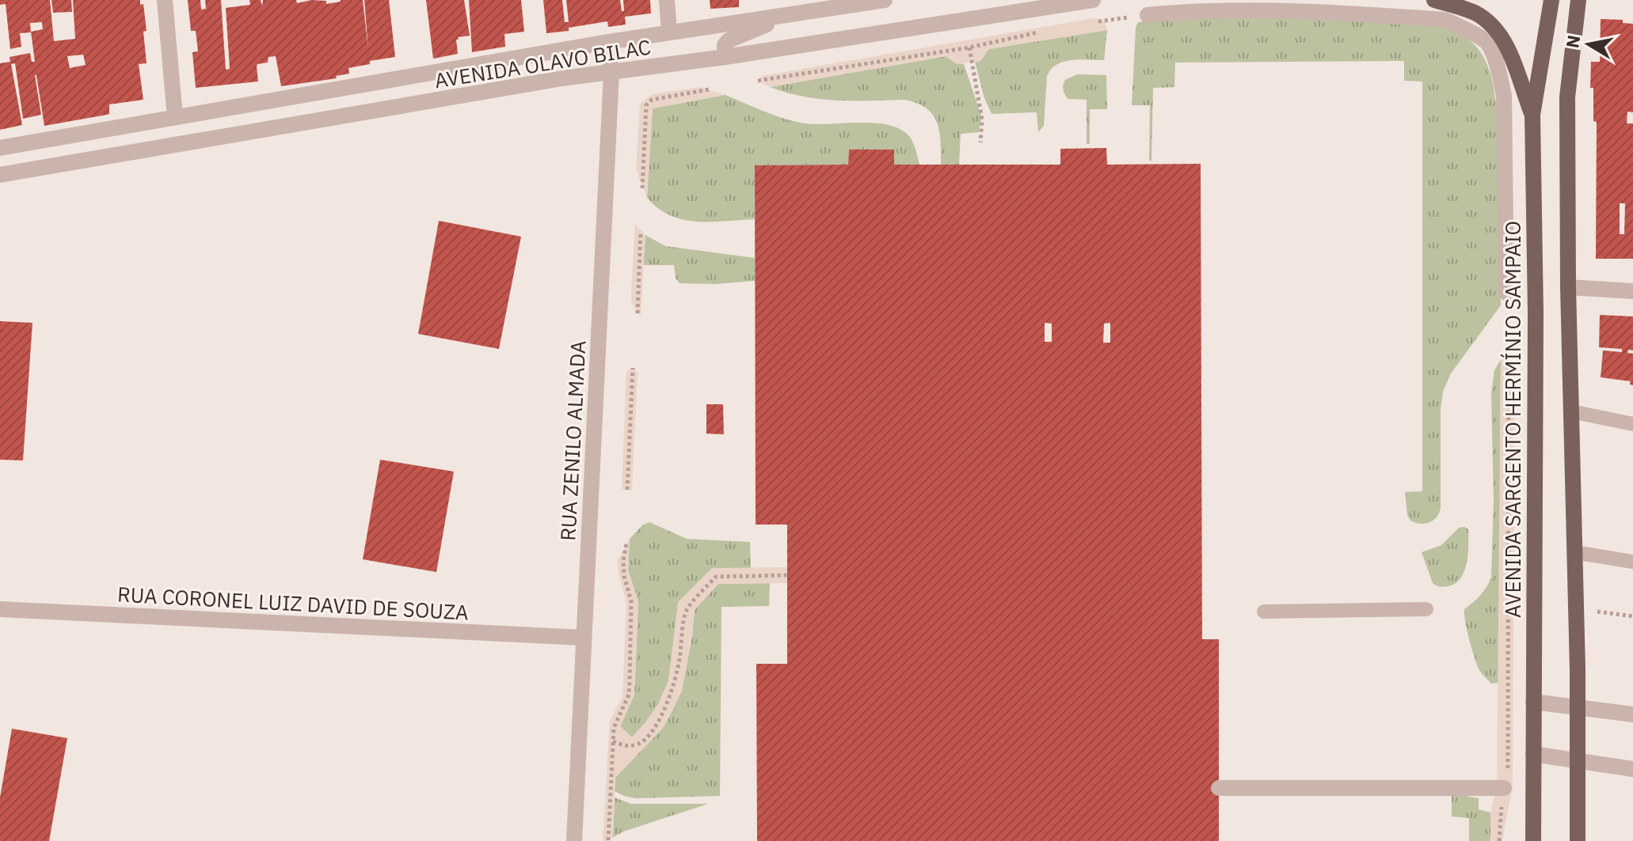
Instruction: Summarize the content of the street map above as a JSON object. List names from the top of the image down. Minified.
{"streets":{"main road":["AVENIDA SARGENTO HERMÍNIO SAMPAIO"],"street":["AVENIDA OLAVO BILAC","RUA ZENILO ALMADA","RUA CORONEL LUIZ DAVID DE SOUZA"]},"crossings":[["AVENIDA OLAVO BILAC","RUA ZENILO ALMADA"],["RUA ZENILO ALMADA","RUA CORONEL LUIZ DAVID DE SOUZA"]],"north":"left"}
